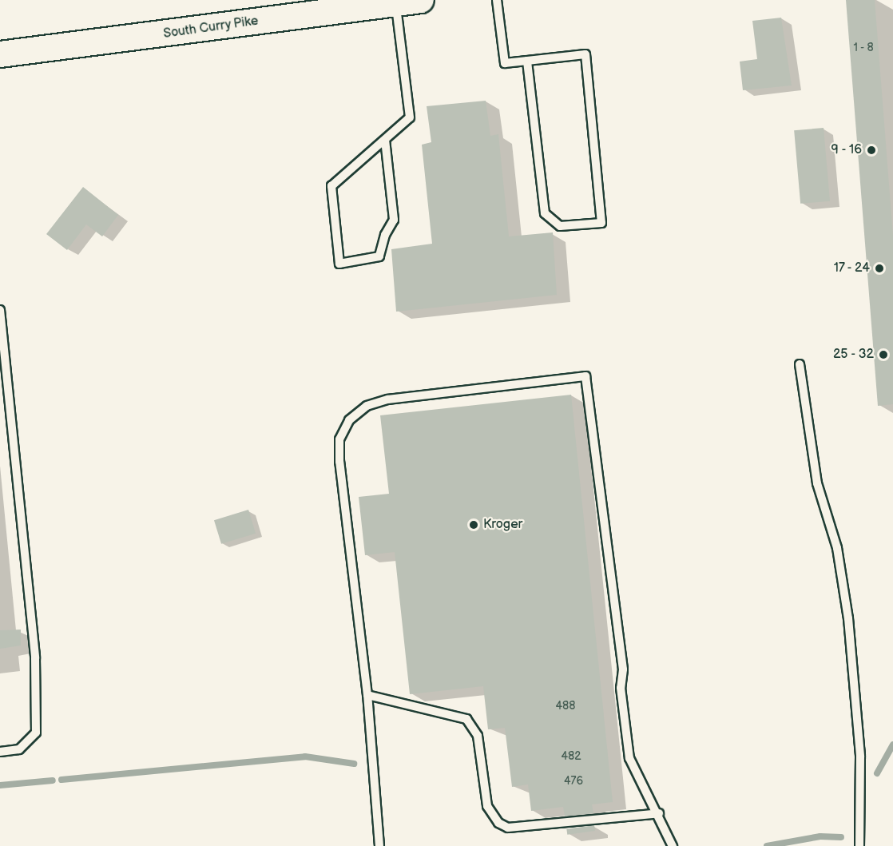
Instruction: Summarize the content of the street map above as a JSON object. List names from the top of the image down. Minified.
{"streets":{"main road":["South Curry Pike"]},"places":["9 - 16","17 - 24","25 - 32","Kroger"],"house_numbers":["1 - 8","488","482","476"]}
